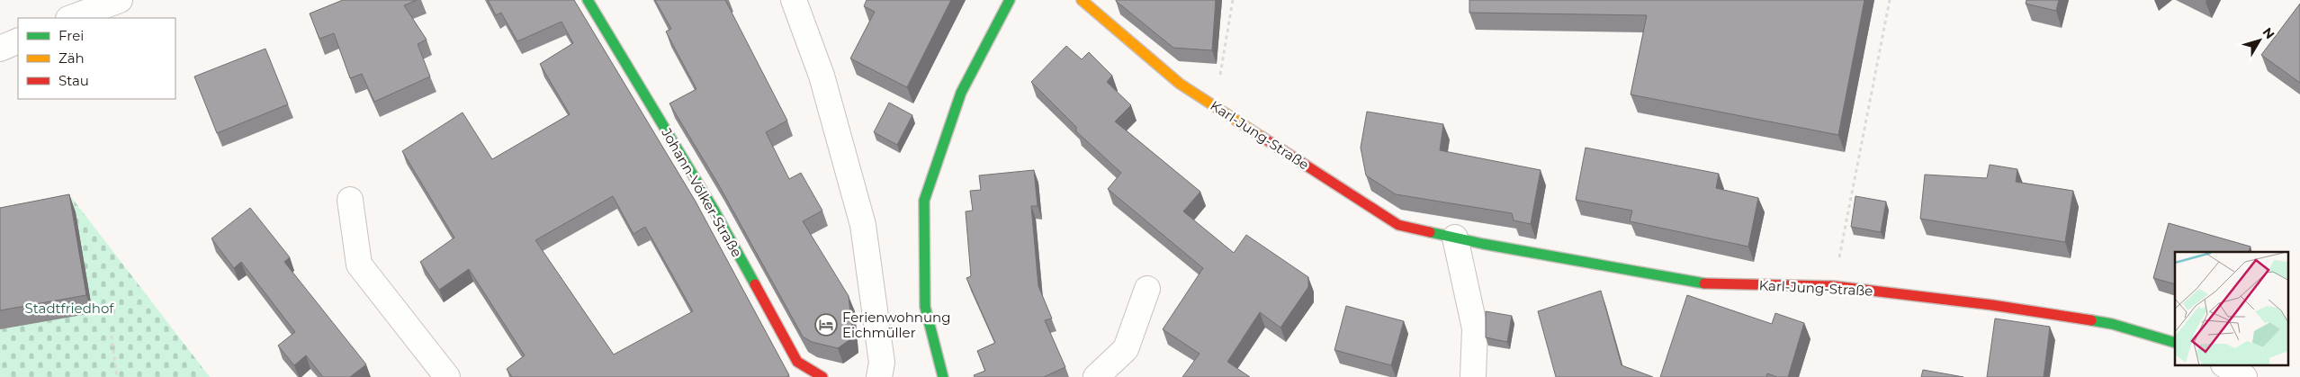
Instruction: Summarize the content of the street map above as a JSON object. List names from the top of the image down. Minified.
{"streets":{"street":["Karl-Jung-Straße","Johann-Völker-Straße"]},"parks":["Stadtfriedhof"],"places":{"hotel":["Ferienwohnung Eichmüller"]},"legend":["Frei","Zäh","Stau"],"north":"top right"}
